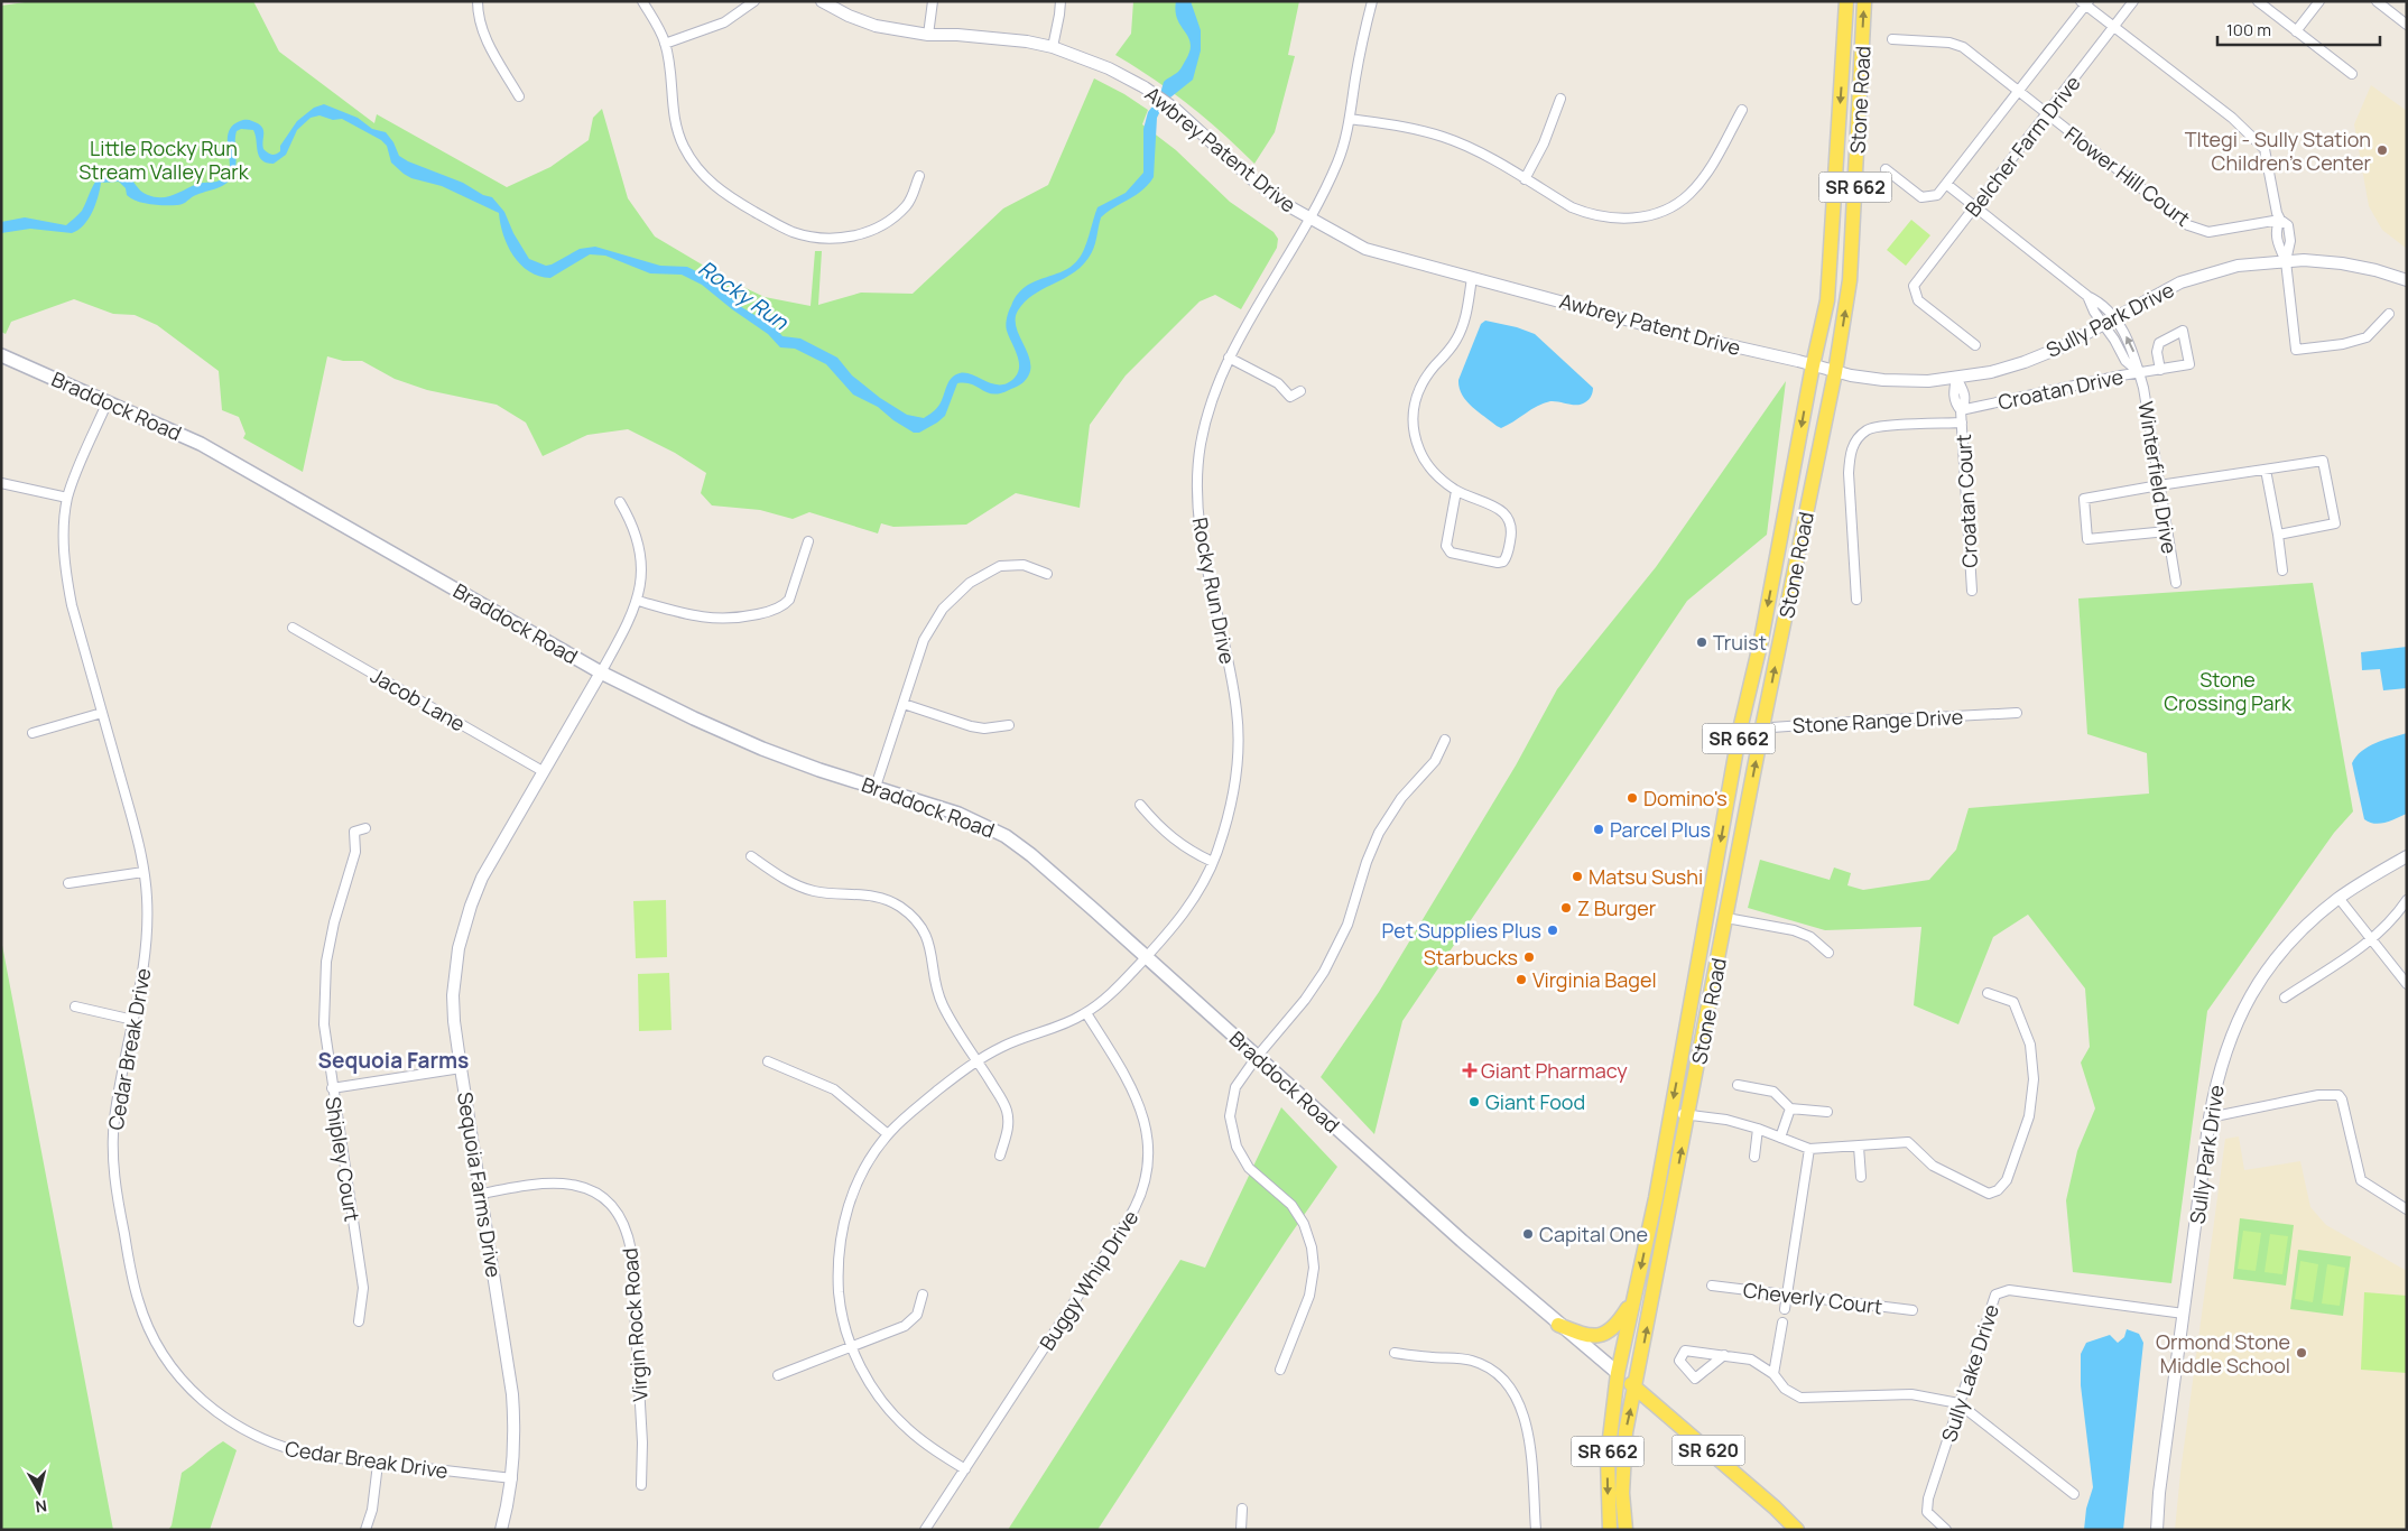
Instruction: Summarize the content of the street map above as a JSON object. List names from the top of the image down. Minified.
{"streets":{"main road":["Stone Road","SR 662","Braddock Road","SR 620"],"street":["Belcher Farm Drive","Awbrey Patent Drive","Flower Hill Court","Sully Park Drive","Croatan Drive","Winterfield Drive","Croatan Court","Rocky Run Drive","Jacob Lane","Stone Range Drive","Cedar Break Drive","Shipley Court","Sequoia Farms Drive","Buggy Whip Drive","Cheverly Court","Virgin Rock Road","Sully Lake Drive"]},"crossings":[["Stone Road","Awbrey Patent Drive"],["Stone Road","SR 662"],["Stone Road","Sully Park Drive"],["Stone Road","Braddock Road"],["Stone Road","Stone Range Drive"],["Belcher Farm Drive","Flower Hill Court"],["Awbrey Patent Drive","Sully Park Drive"],["Awbrey Patent Drive","Rocky Run Drive"],["SR 662","Braddock Road"],["Sully Park Drive","Croatan Court"],["Sully Park Drive","Sully Lake Drive"],["Croatan Drive","Winterfield Drive"],["Croatan Drive","Croatan Court"],["Braddock Road","Rocky Run Drive"],["Braddock Road","Cedar Break Drive"],["Braddock Road","Sequoia Farms Drive"],["Rocky Run Drive","Buggy Whip Drive"],["Jacob Lane","Sequoia Farms Drive"],["Cedar Break Drive","Sequoia Farms Drive"],["Sequoia Farms Drive","Virgin Rock Road"]],"districts":["Sequoia Farms"],"water":["Rocky Run"],"parks":["Little Rocky Run Stream Valley Park","Stone Crossing Park"],"places":{"other":["Tltegi - Sully Station Children's Center","Truist","Domino's","Parcel Plus","Matsu Sushi","Z Burger","Pet Supplies Plus","Starbucks","Virginia Bagel","Giant Food","Capital One","Ormond Stone Middle School"],"health":["Giant Pharmacy"]},"scale_bar":"100 m","north":"bottom"}
